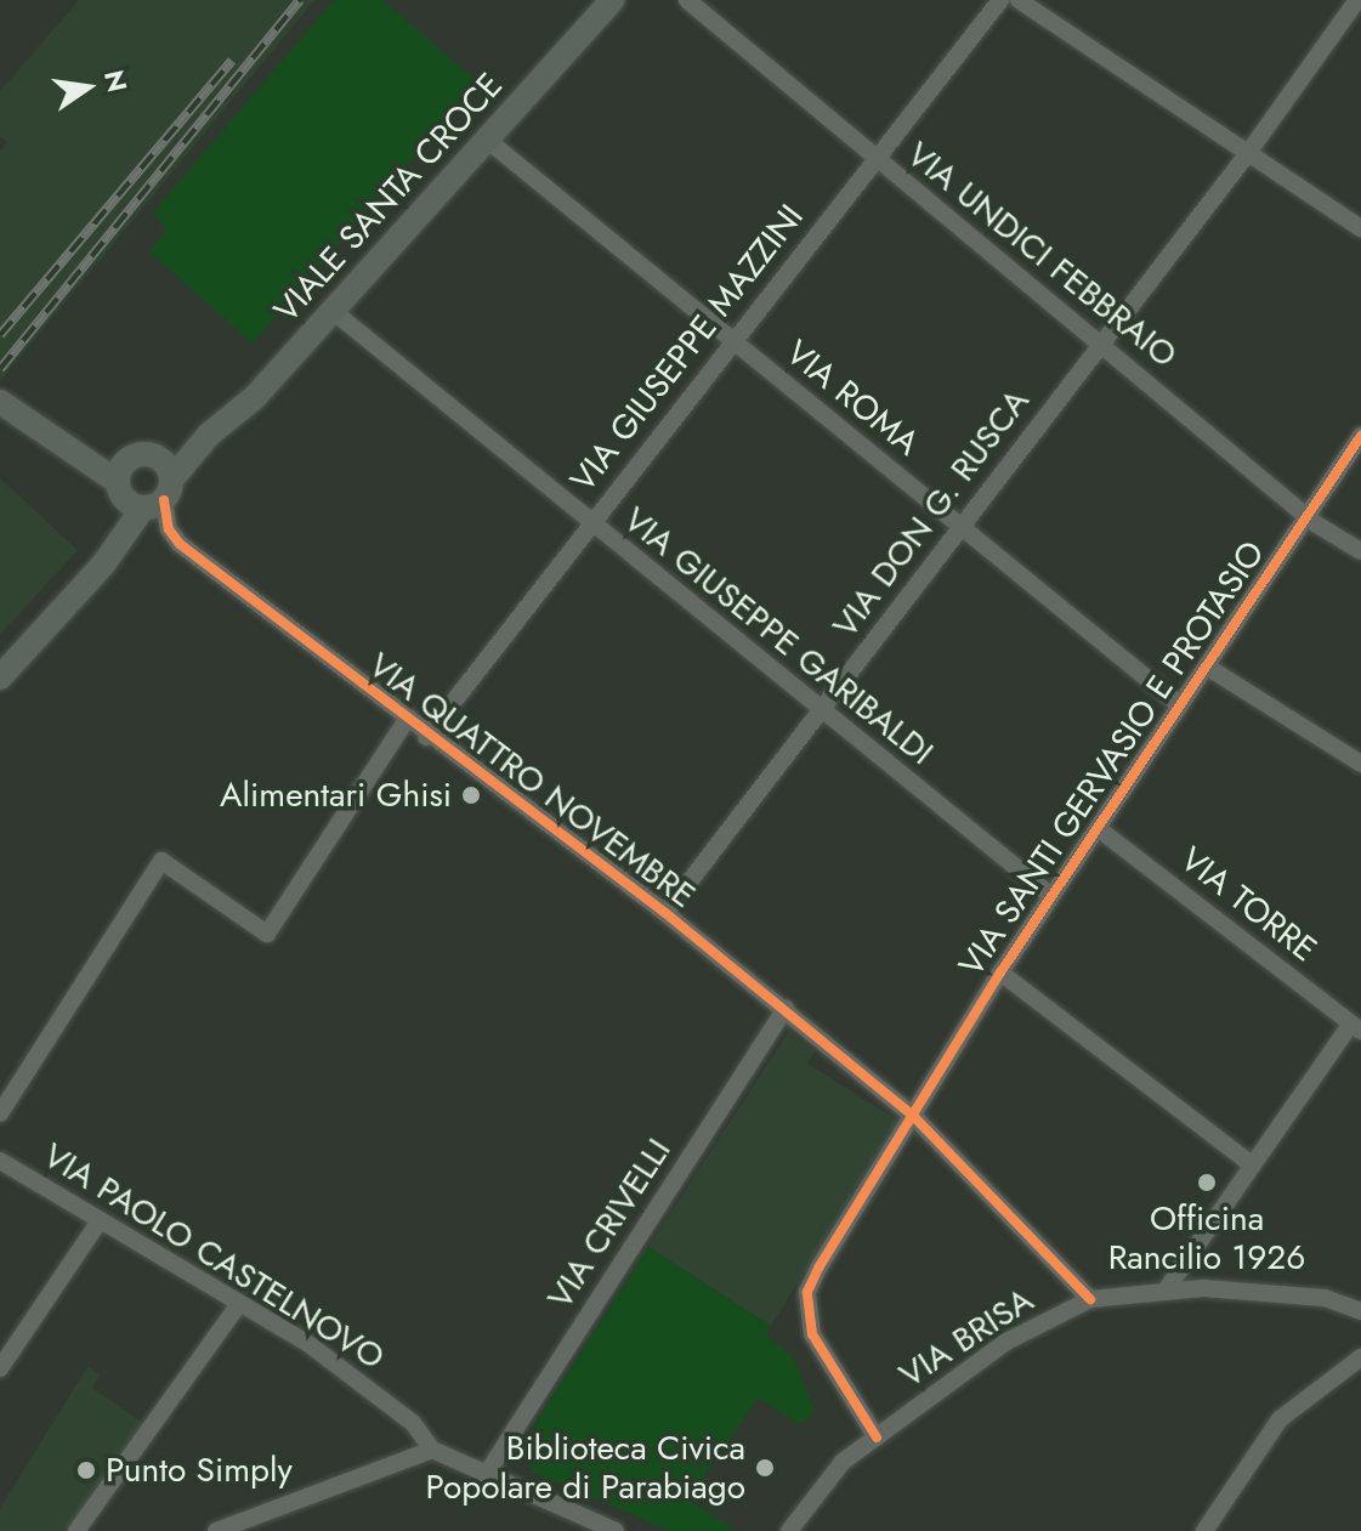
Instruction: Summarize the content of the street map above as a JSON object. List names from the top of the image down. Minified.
{"streets":{"street":["VIALE SANTA CROCE","VIA UNDICI FEBBRAIO","VIA GIUSEPPE MAZZINI","VIA ROMA","VIA DON G. RUSCA","VIA GIUSEPPE GARIBALDI","VIA SANTI GERVASIO E PROTASIO","VIA QUATTRO NOVEMBRE","VIA TORRE","VIA CRIVELLI","VIA PAOLO CASTELNOVO","VIA BRISA"]},"crossings":[["VIALE SANTA CROCE","VIA ROMA"],["VIALE SANTA CROCE","VIA GIUSEPPE GARIBALDI"],["VIALE SANTA CROCE","VIA QUATTRO NOVEMBRE"],["VIA UNDICI FEBBRAIO","VIA GIUSEPPE MAZZINI"],["VIA UNDICI FEBBRAIO","VIA DON G. RUSCA"],["VIA UNDICI FEBBRAIO","VIA SANTI GERVASIO E PROTASIO"],["VIA GIUSEPPE MAZZINI","VIA ROMA"],["VIA GIUSEPPE MAZZINI","VIA GIUSEPPE GARIBALDI"],["VIA GIUSEPPE MAZZINI","VIA QUATTRO NOVEMBRE"],["VIA ROMA","VIA DON G. RUSCA"],["VIA ROMA","VIA SANTI GERVASIO E PROTASIO"],["VIA DON G. RUSCA","VIA GIUSEPPE GARIBALDI"],["VIA DON G. RUSCA","VIA QUATTRO NOVEMBRE"],["VIA GIUSEPPE GARIBALDI","VIA SANTI GERVASIO E PROTASIO"],["VIA SANTI GERVASIO E PROTASIO","VIA QUATTRO NOVEMBRE"],["VIA SANTI GERVASIO E PROTASIO","VIA TORRE"],["VIA SANTI GERVASIO E PROTASIO","VIA BRISA"],["VIA QUATTRO NOVEMBRE","VIA CRIVELLI"],["VIA QUATTRO NOVEMBRE","VIA BRISA"]],"places":["Alimentari Ghisi","Officina Rancilio 1926","Biblioteca Civica Popolare di Parabiago","Punto Simply"],"north":"right"}
